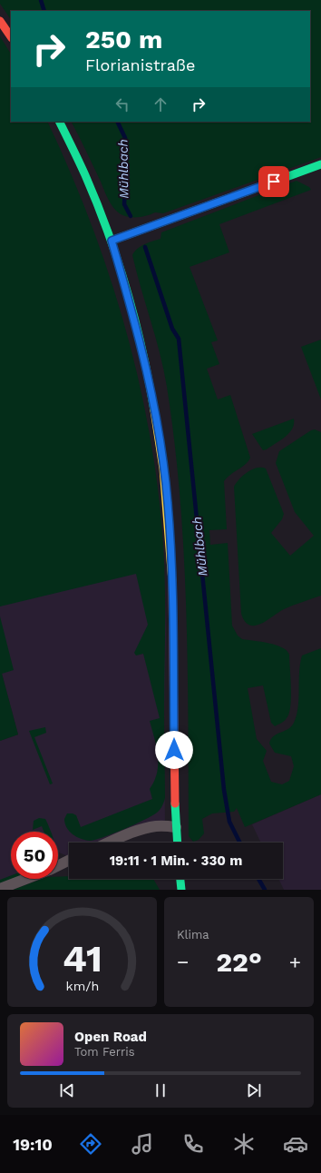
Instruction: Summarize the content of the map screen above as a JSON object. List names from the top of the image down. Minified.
{"water":["Mühlbach"],"page":{"turn":["250 m","Florianistraße"],"limit":"50","trip":"19:11 · 1 Min. · 330 m","tile":"Klima","heat":["−","22°","+"],"song":["Open Road","Tom Ferris"],"tabs":"19:10","gauge":["41","km/h"]}}
